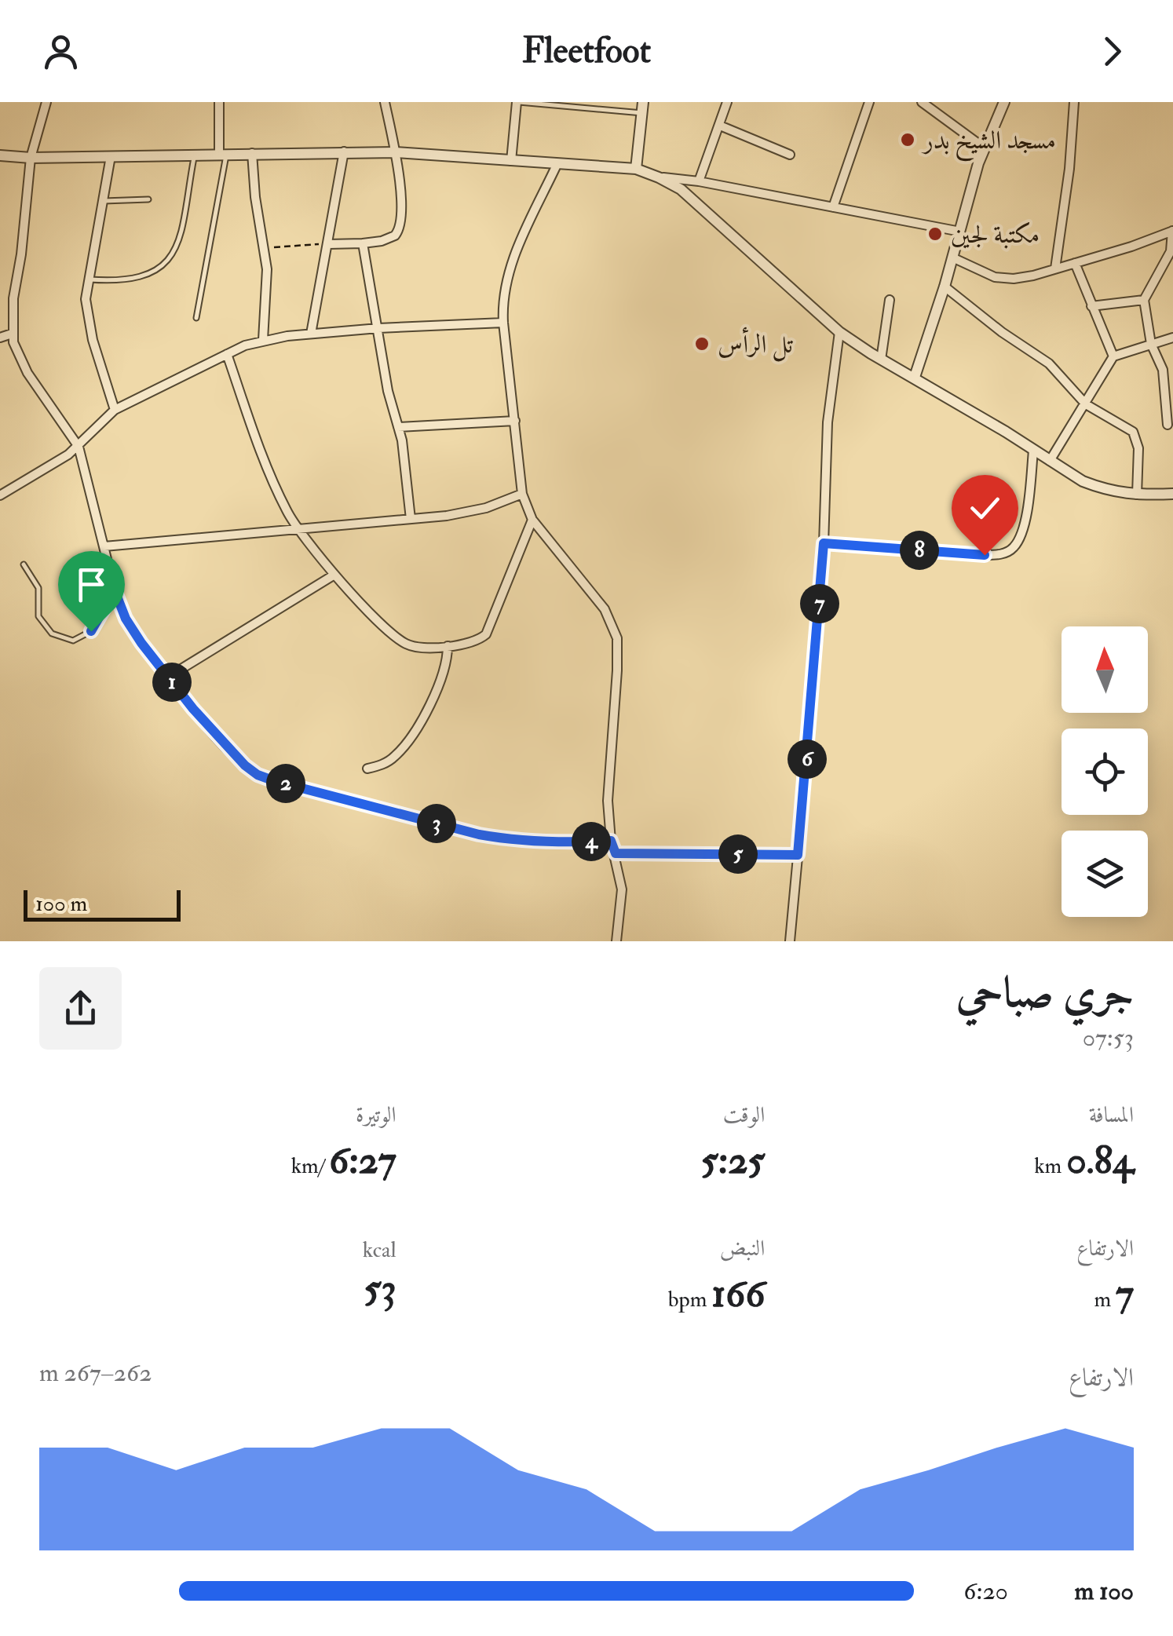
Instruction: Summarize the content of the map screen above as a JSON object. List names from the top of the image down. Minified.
{"places":["مسجد الشيخ بدر","مكتبة لجين","تل الرأس"],"scale_bar":"100 m","north":"top","page":{"header":"Fleetfoot","pins":["8","7","1","6","2","3","4","5"],"scale":"100 m","heading":["جري صباحي","07:53"],"stats":[["المسافة","0.84 km"],["الوقت","5:25"],["الوتيرة","6:27 /km"],["الارتفاع","7 m"],["النبض","166 bpm"],["kcal","53"]],"chart":["الارتفاع","262–267 m"],"list":[{"name":"100 m","note":"6:20"}]}}
